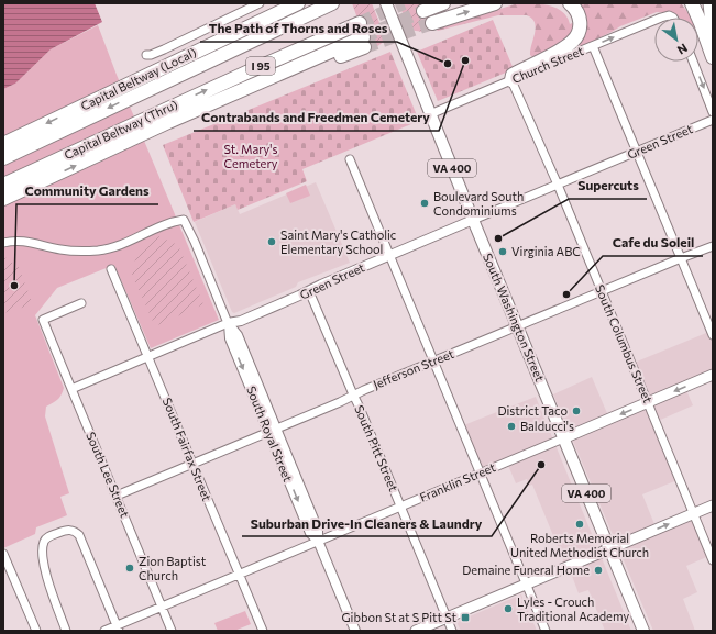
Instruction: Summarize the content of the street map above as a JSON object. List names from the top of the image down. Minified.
{"streets":{"highway":["I 95","Capital Beltway (Local)","Capital Beltway (Thru)"],"main road":["VA 400","South Washington Street","Franklin Street"],"street":["Church Street","Green Street","South Columbus Street","Jefferson Street","South Royal Street","South Pitt Street","South Fairfax Street","South Lee Street"]},"crossings":[["Church Street","South Washington Street"],["Church Street","South Columbus Street"],["I 95","Capital Beltway (Thru)"],["Capital Beltway (Local)","Capital Beltway (Thru)"],["Green Street","South Washington Street"],["Green Street","South Columbus Street"],["Green Street","South Royal Street"],["Green Street","South Pitt Street"],["Green Street","South Fairfax Street"],["Green Street","South Lee Street"],["South Washington Street","Jefferson Street"],["South Washington Street","Franklin Street"],["South Columbus Street","Jefferson Street"],["South Columbus Street","Franklin Street"],["Jefferson Street","South Royal Street"],["Jefferson Street","South Pitt Street"],["Jefferson Street","South Fairfax Street"],["Jefferson Street","South Lee Street"],["South Royal Street","Franklin Street"],["South Pitt Street","Franklin Street"],["South Fairfax Street","Franklin Street"],["South Lee Street","Franklin Street"]],"parks":["St. Mary's Cemetery"],"places":{"other":["Contrabands and Freedmen Cemetery","The Path of Thorns and Roses","Boulevard South Condominiums","Supercuts","Saint Mary's Catholic Elementary School","Virginia ABC","Community Gardens","Cafe du Soleil","District Taco","Balducci's","Suburban Drive-In Cleaners & Laundry","Roberts Memorial United Methodist Church","Zion Baptist Church","Demaine Funeral Home","Lyles - Crouch Traditional Academy"],"transit":["Gibbon St at S Pitt St"]},"north":"bottom right"}
